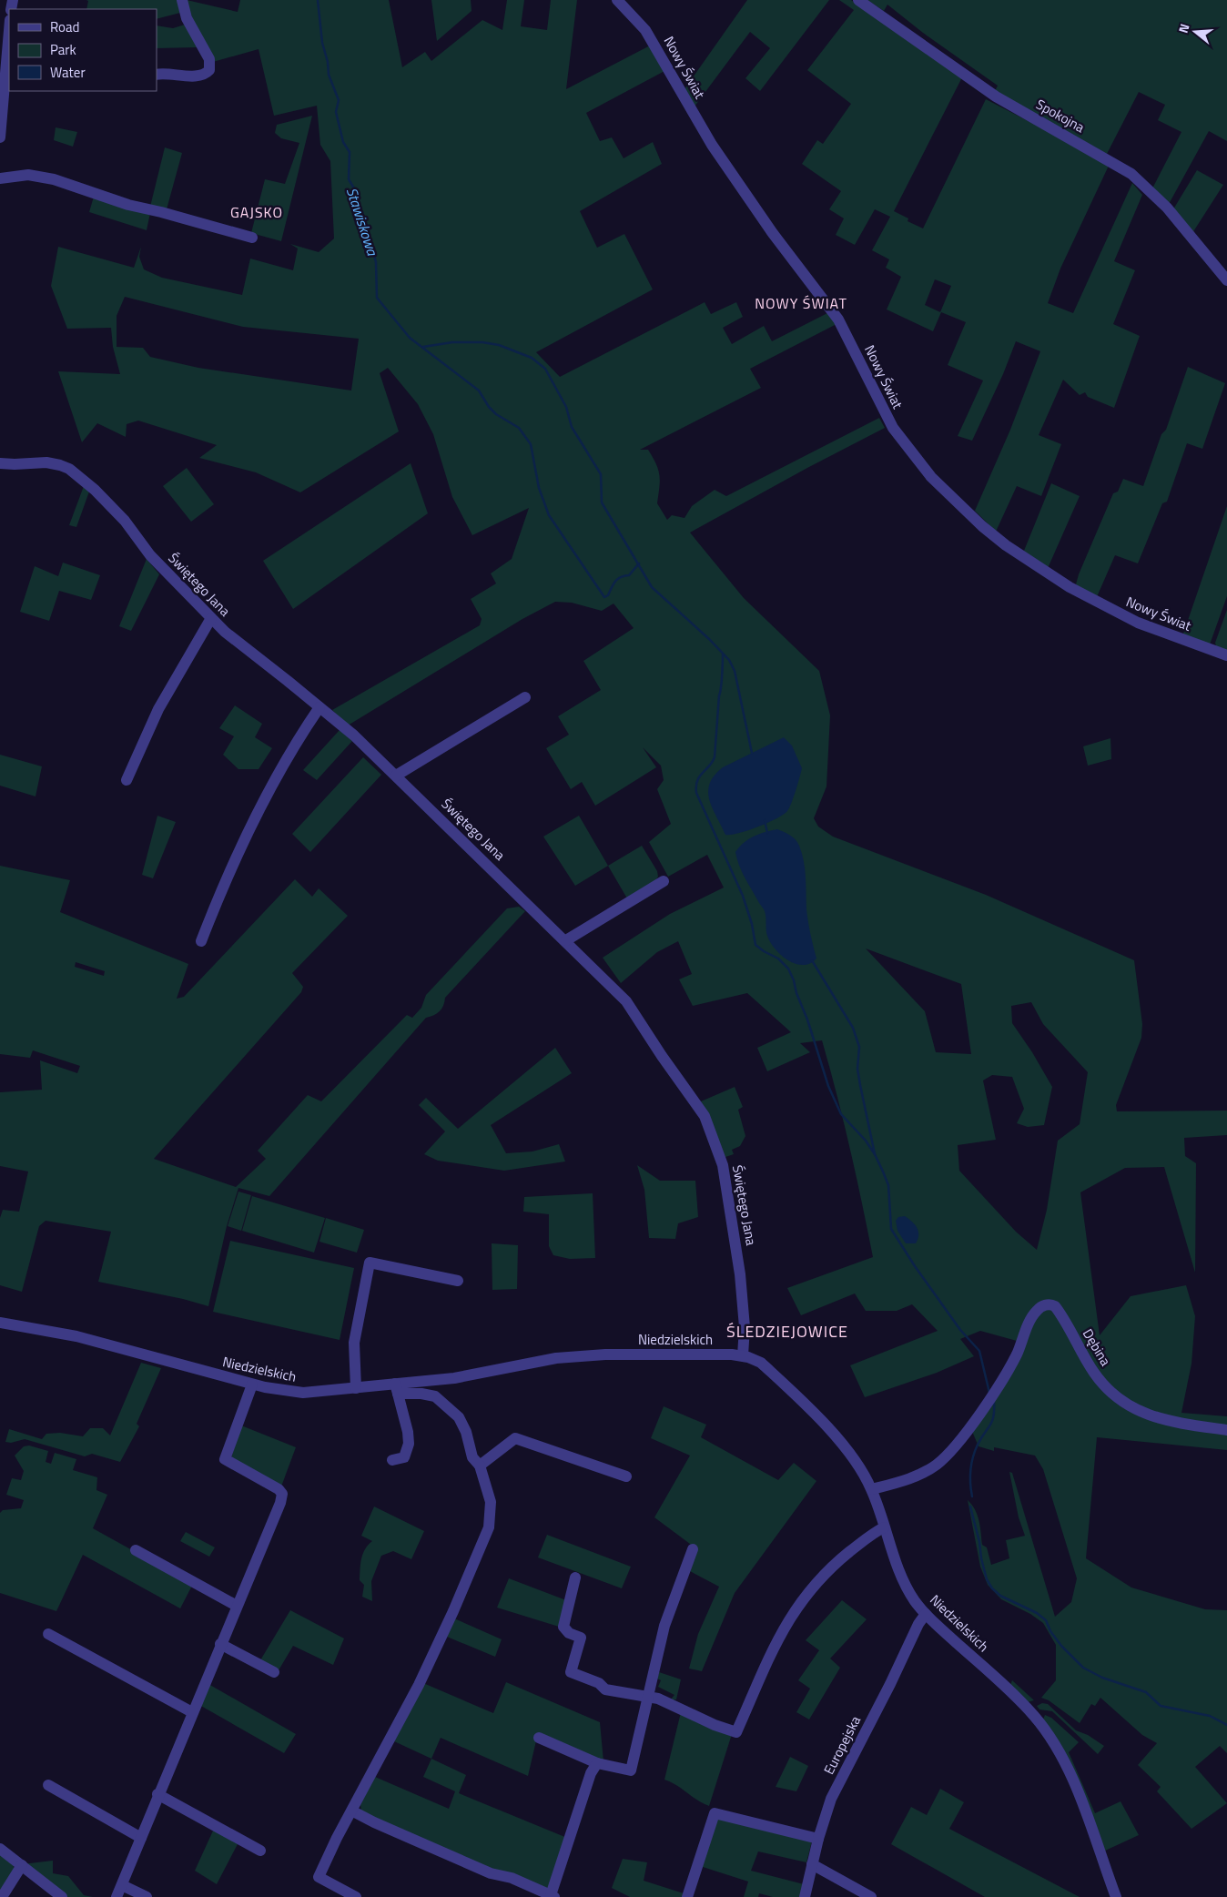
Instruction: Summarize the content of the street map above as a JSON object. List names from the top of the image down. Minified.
{"streets":{"street":["Nowy Świat","Spokojna","Świętego Jana","Niedzielskich","Dębina","Europejska"]},"crossings":[["Świętego Jana","Niedzielskich"],["Niedzielskich","Dębina"],["Niedzielskich","Europejska"]],"districts":["GAJSKO","NOWY ŚWIAT","ŚLEDZIEJOWICE"],"water":["Stawiskowa"],"legend":["Road","Park","Water"],"north":"left"}
